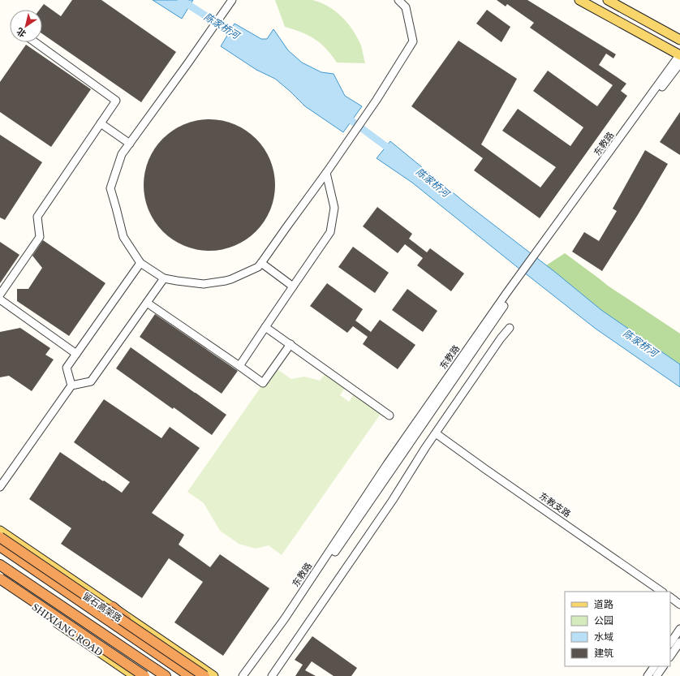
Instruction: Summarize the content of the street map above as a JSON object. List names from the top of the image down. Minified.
{"streets":{"highway":["留石高架路"],"main road":["SHIXIANG ROAD"],"street":["东教路","东教支路"]},"water":["陈家桥河"],"legend":["道路","公园","水域","建筑"],"north":"bottom left"}
